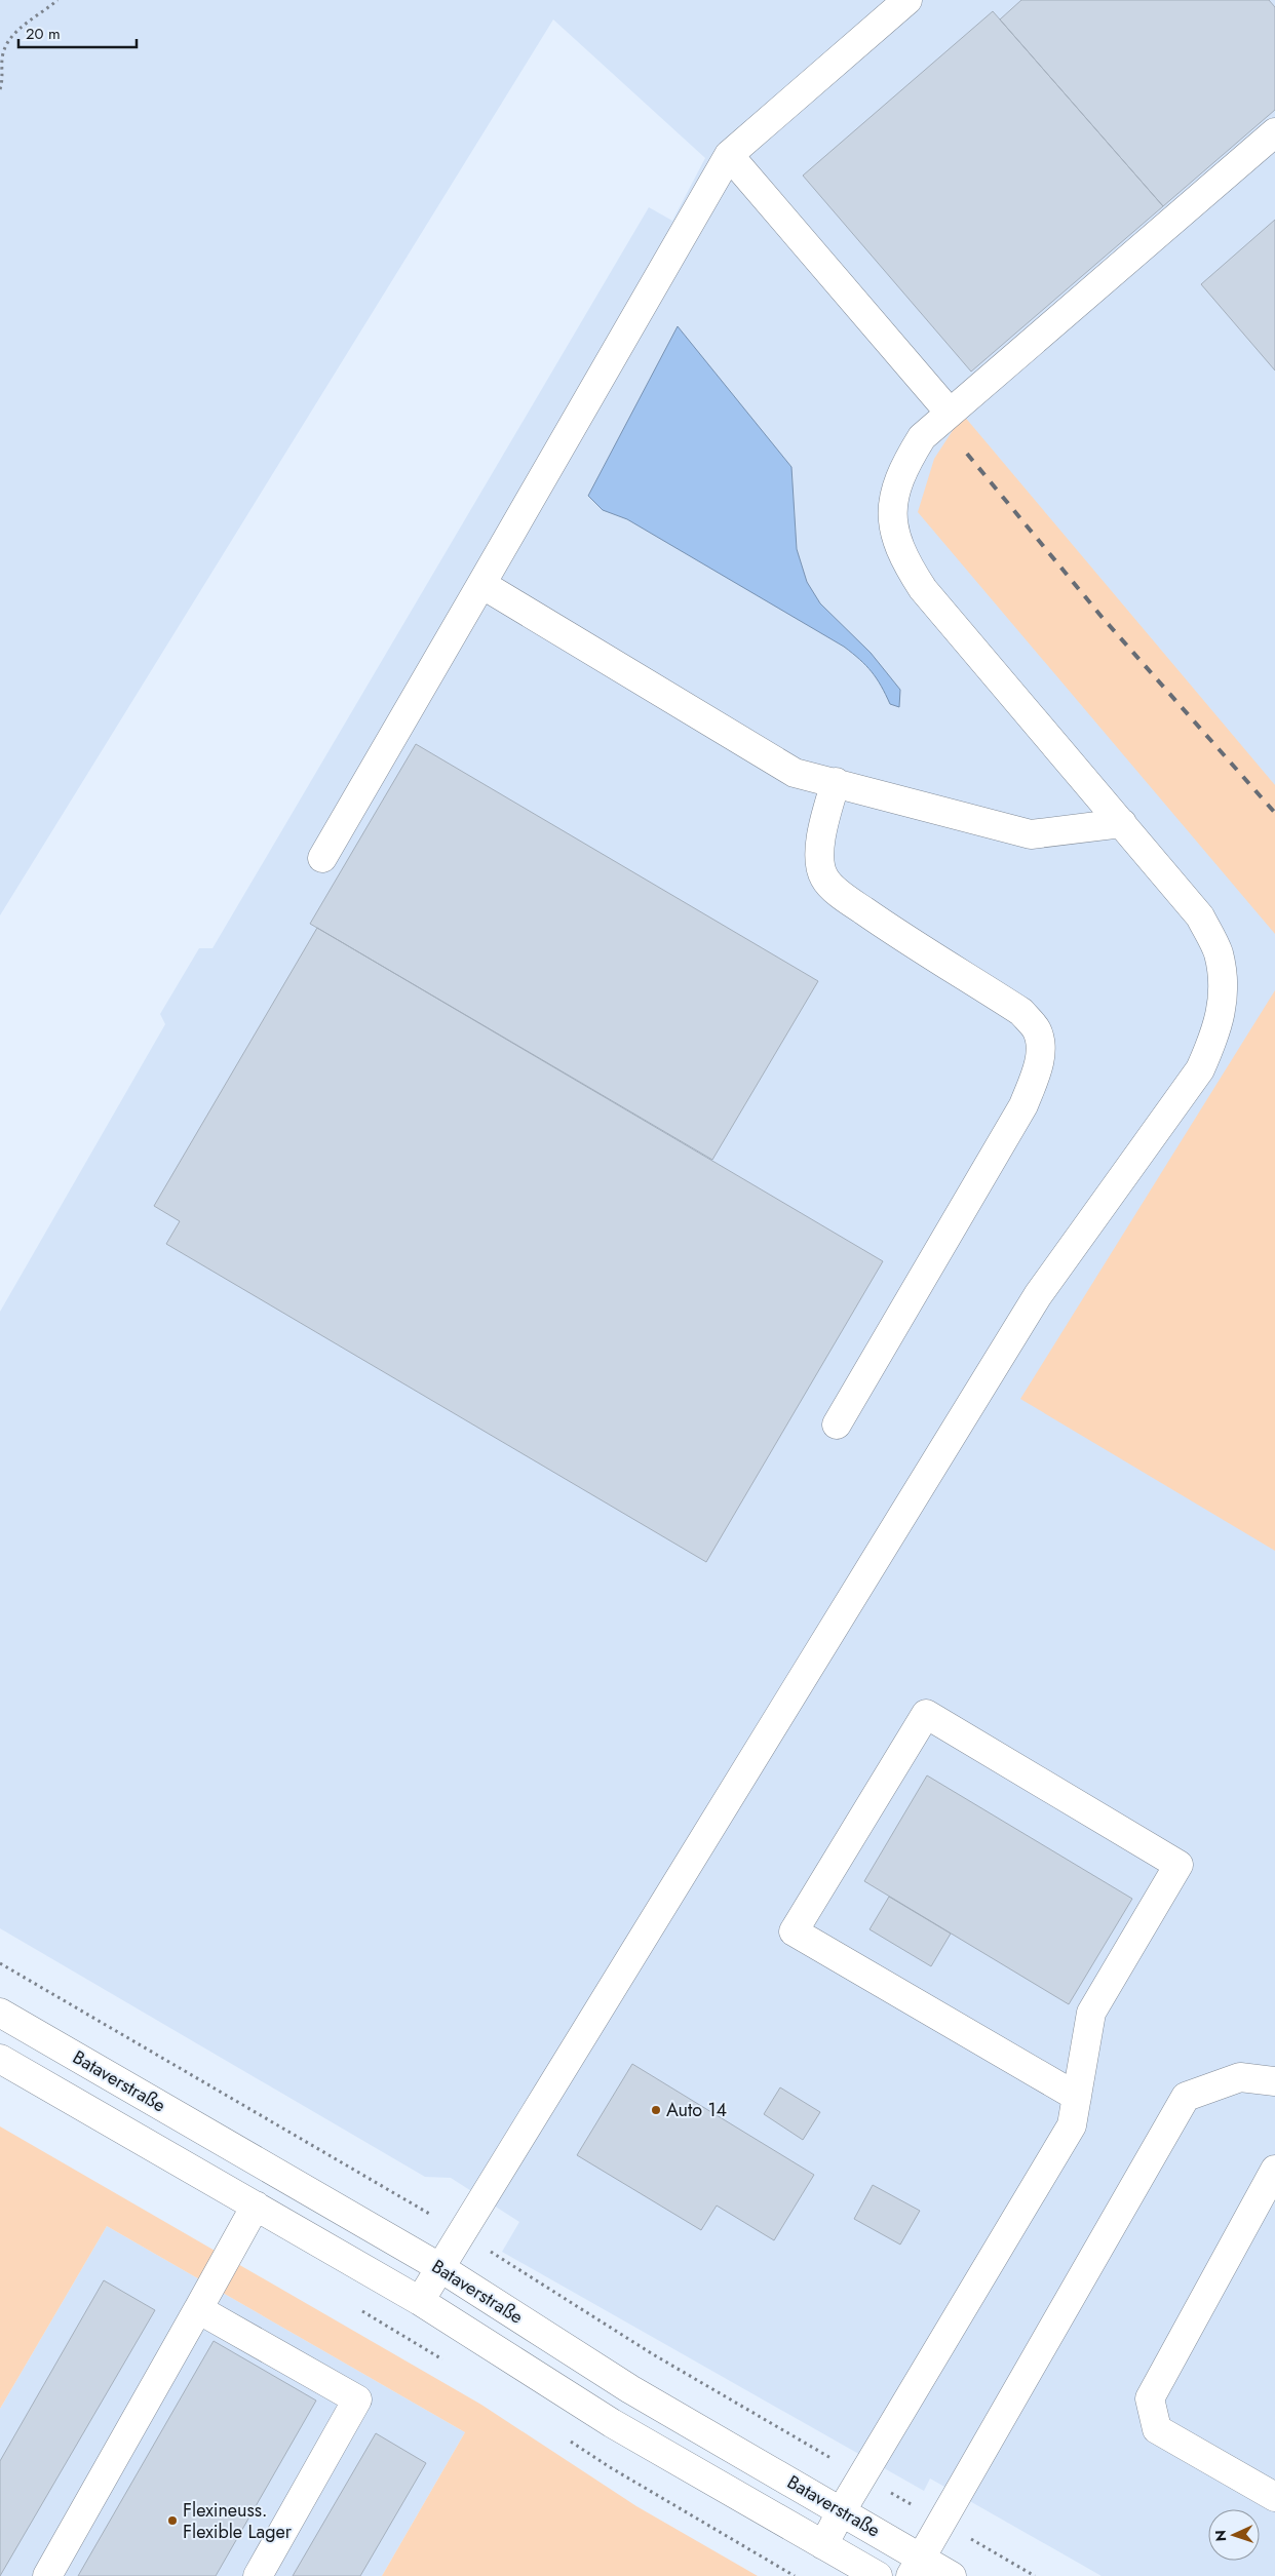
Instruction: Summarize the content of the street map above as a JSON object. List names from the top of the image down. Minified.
{"streets":{"street":["Bataverstraße"]},"places":["Auto 14","Flexineuss. Flexible Lager"],"scale_bar":"20 m","north":"left"}
